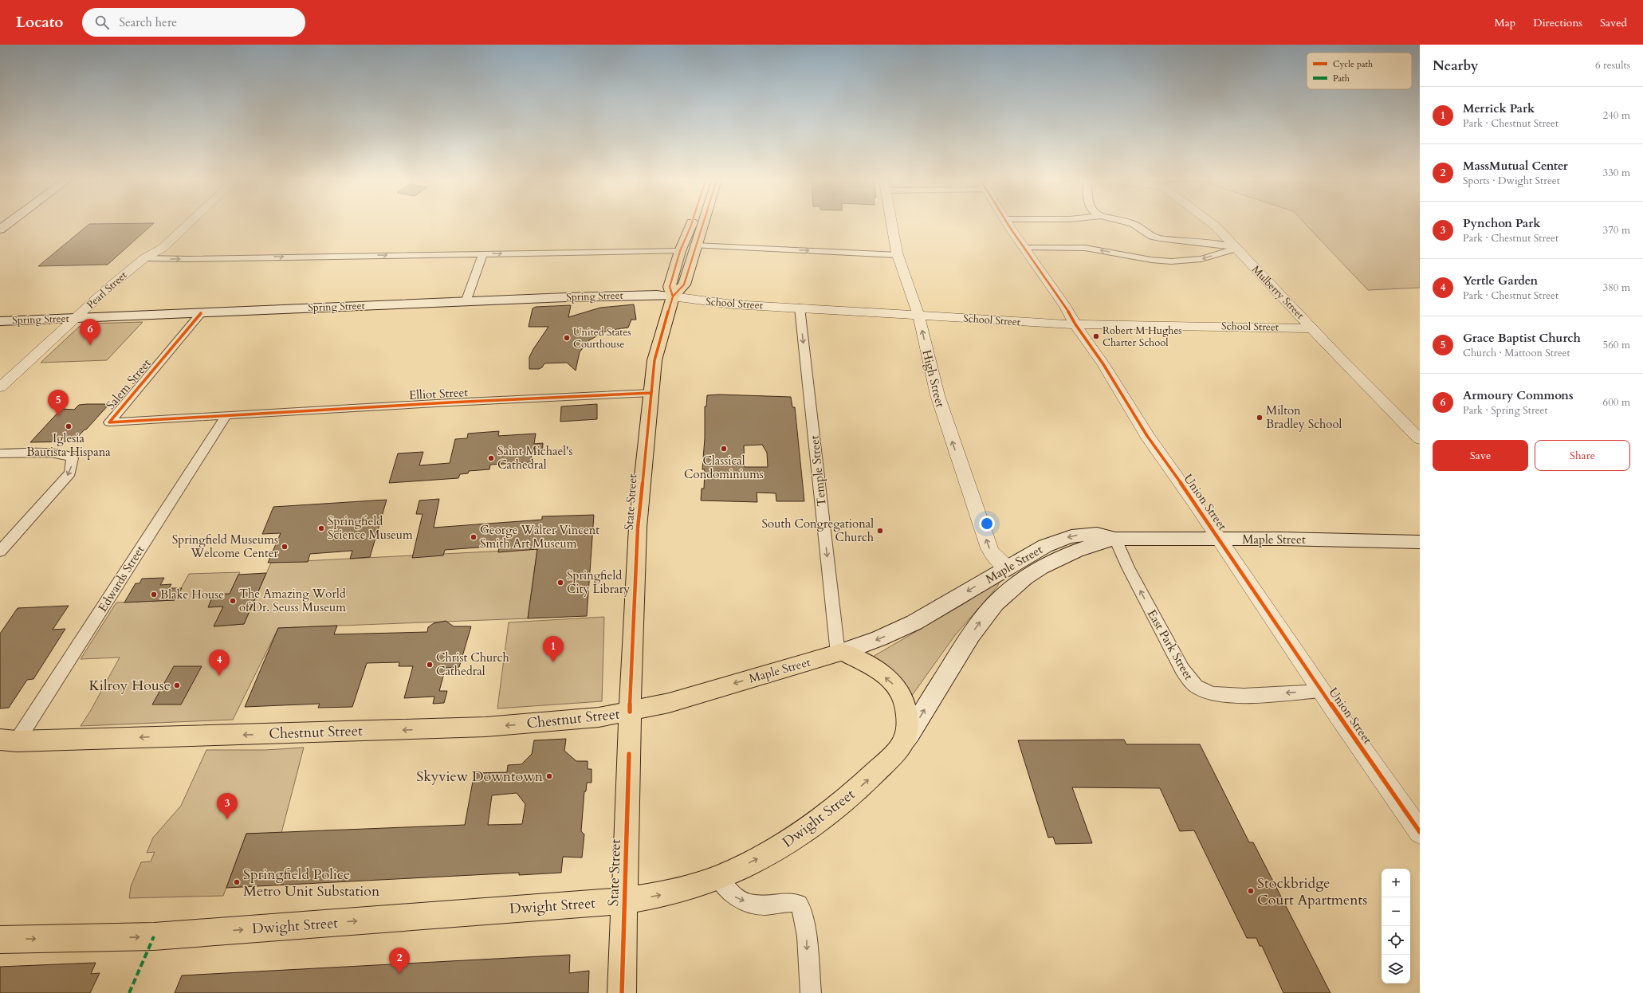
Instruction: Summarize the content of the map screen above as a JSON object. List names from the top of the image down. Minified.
{"streets":{"main road":["Spring Street","State Street","Maple Street","Chestnut Street","Dwight Street"],"street":["Pearl Street","Mulberry Street","School Street","High Street","Salem Street","Elliot Street","Temple Street","Union Street","Edwards Street","East Park Street"]},"crossings":[["Pearl Street","Spring Street"],["Mulberry Street","School Street"],["Spring Street","School Street"],["Spring Street","Salem Street"],["Spring Street","State Street"],["School Street","High Street"],["School Street","Temple Street"],["School Street","State Street"],["School Street","Union Street"],["High Street","Maple Street"],["Salem Street","Elliot Street"],["Salem Street","Edwards Street"],["Elliot Street","State Street"],["Elliot Street","Edwards Street"],["Temple Street","Maple Street"],["State Street","Maple Street"],["State Street","Chestnut Street"],["State Street","Dwight Street"],["Union Street","Maple Street"],["Union Street","East Park Street"],["Maple Street","East Park Street"],["Maple Street","Chestnut Street"],["Maple Street","Dwight Street"],["Edwards Street","Chestnut Street"],["East Park Street","Dwight Street"]],"one_way":["High Street","Temple Street","Maple Street","East Park Street","Chestnut Street","Dwight Street"],"places":["Robert M Hughes Charter School","United States Courthouse","Milton Bradley School","Iglesia Bautista Hispana","Classical Condominiums","Saint Michael's Cathedral","Springfield Science Museum","South Congregational Church","George Walter Vincent Smith Art Museum","Springfield Museums Welcome Center","Springfield City Library","Blake House","The Amazing World of Dr. Seuss Museum","Christ Church Cathedral","Kilroy House","Skyview Downtown","Springfield Police Metro Unit Substation","Stockbridge Court Apartments"],"legend":["Cycle path","Path"],"page":{"header":"Locato","search":"Search here","nav":["Map","Directions","Saved"],"heading":["Nearby","6 results"],"list":[{"mark":"1","name":"Merrick Park","note":"Park · Chestnut Street","value":"240 m"},{"mark":"2","name":"MassMutual Center","note":"Sports · Dwight Street","value":"330 m"},{"mark":"3","name":"Pynchon Park","note":"Park · Chestnut Street","value":"370 m"},{"mark":"4","name":"Yertle Garden","note":"Park · Chestnut Street","value":"380 m"},{"mark":"5","name":"Grace Baptist Church","note":"Church · Mattoon Street","value":"560 m"},{"mark":"6","name":"Armoury Commons","note":"Park · Spring Street","value":"600 m"}],"pins":["6","5","1","4","3","2"],"buttons":["Save","Share"],"map_buttons":["+","−"]}}
